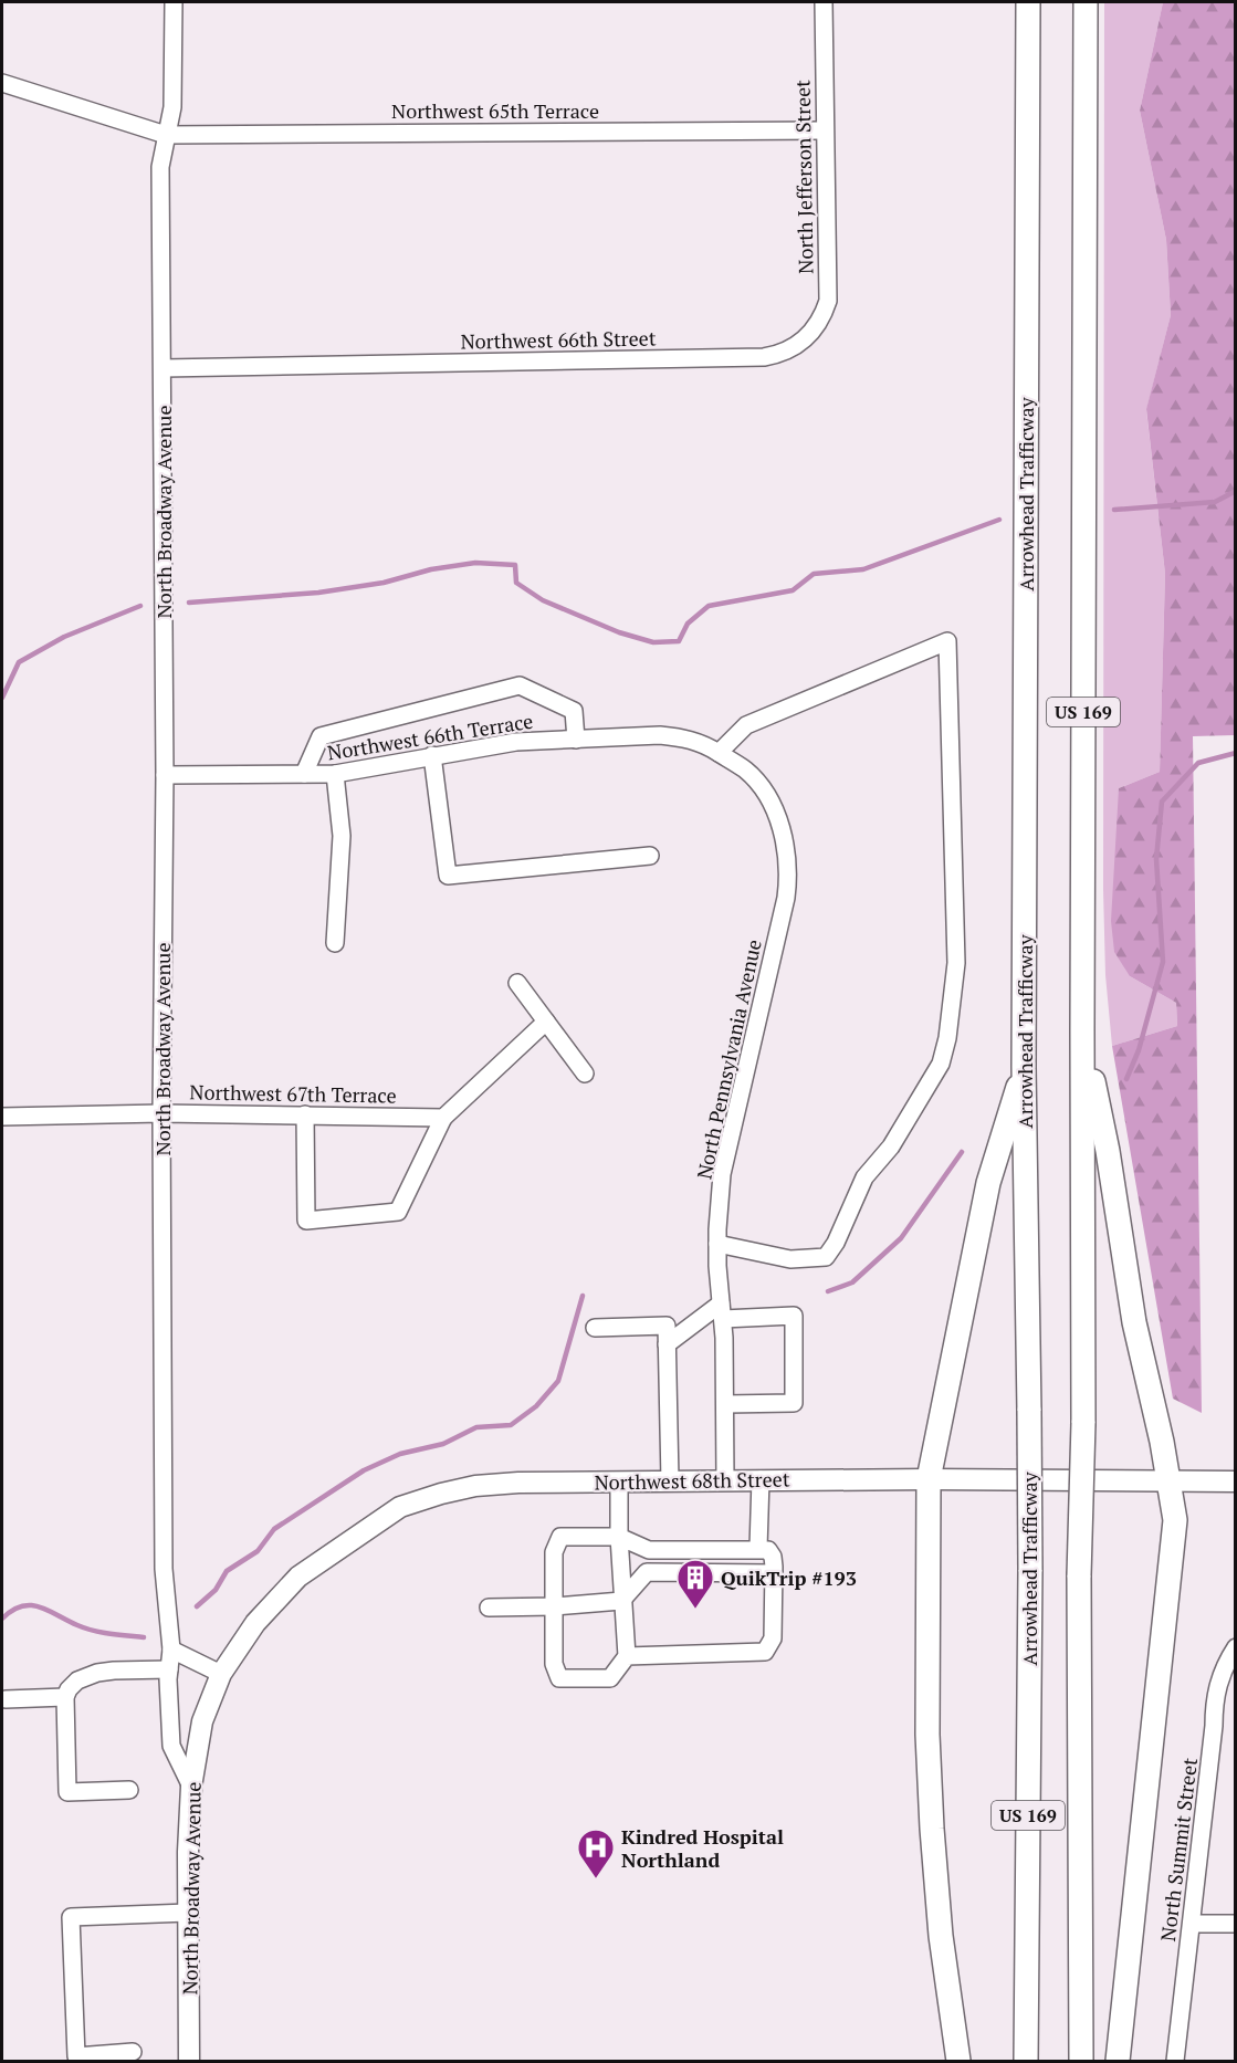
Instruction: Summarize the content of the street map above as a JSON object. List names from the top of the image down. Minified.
{"streets":{"highway":["Arrowhead Trafficway","US 169"],"main road":["North Broadway Avenue","Northwest 68th Street"],"street":["Northwest 65th Terrace","North Jefferson Street","Northwest 66th Street","Northwest 66th Terrace","North Pennsylvania Avenue","Northwest 67th Terrace","North Summit Street"]},"crossings":[["Northwest 65th Terrace","North Jefferson Street"],["Northwest 65th Terrace","North Broadway Avenue"],["North Jefferson Street","Northwest 66th Street"],["Northwest 66th Street","North Broadway Avenue"],["North Broadway Avenue","Northwest 66th Terrace"],["North Broadway Avenue","Northwest 67th Terrace"],["North Broadway Avenue","Northwest 68th Street"],["Northwest 66th Terrace","North Pennsylvania Avenue"],["North Pennsylvania Avenue","Northwest 68th Street"]],"places":{"building":["QuikTrip #193"],"hospital":["Kindred Hospital Northland"]}}
